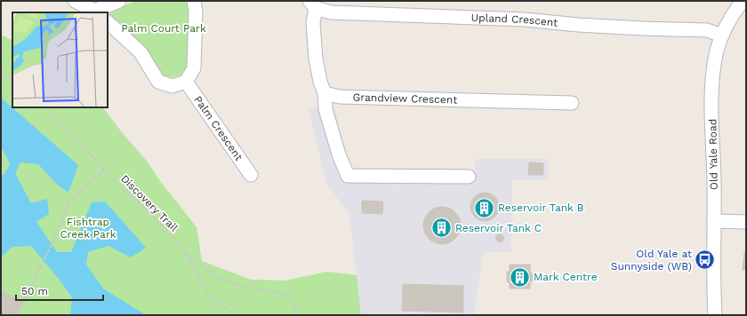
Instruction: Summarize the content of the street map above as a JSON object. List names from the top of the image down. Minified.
{"streets":{"street":["Upland Crescent","Grandview Crescent","Palm Crescent","Old Yale Road"],"path":["Discovery Trail"]},"crossings":[["Upland Crescent","Old Yale Road"]],"parks":["Palm Court Park","Fishtrap Creek Park"],"places":{"building":["Reservoir Tank B","Reservoir Tank C","Mark Centre"],"bus stop":["Old Yale at Sunnyside (WB)"]},"scale_bar":"50 m"}
